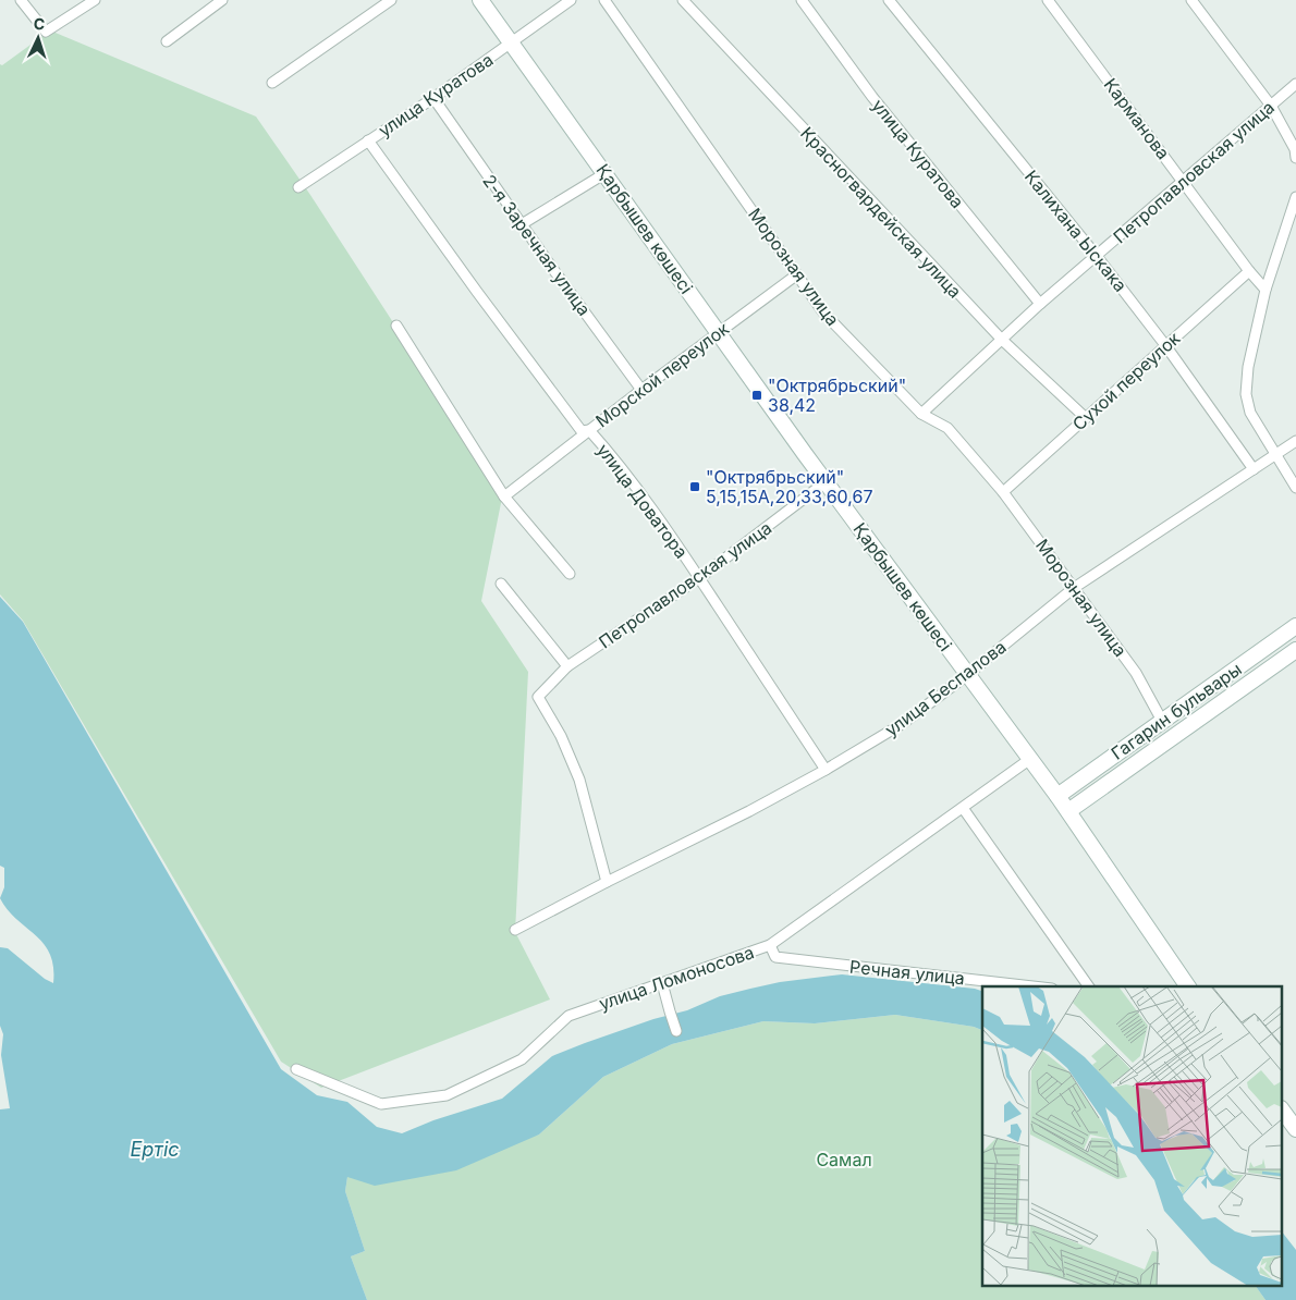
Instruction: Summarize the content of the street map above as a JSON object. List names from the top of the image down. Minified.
{"streets":{"main road":["Қарбышев көшесі","Гагарин бульвары"],"street":["улица Куратова","Карманова","Петропавловская улица","Красногвардейская улица","Калихана Ыскака","2-я Заречная улица","Морозная улица","Морской переулок","Сухой переулок","улица Доватора","улица Беспалова","Речная улица","улица Ломоносова"]},"crossings":[["улица Куратова","Петропавловская улица"],["улица Куратова","Қарбышев көшесі"],["улица Куратова","2-я Заречная улица"],["улица Куратова","улица Доватора"],["Карманова","Петропавловская улица"],["Карманова","Сухой переулок"],["Петропавловская улица","Красногвардейская улица"],["Петропавловская улица","Қарбышев көшесі"],["Петропавловская улица","Калихана Ыскака"],["Петропавловская улица","Морозная улица"],["Петропавловская улица","улица Доватора"],["Петропавловская улица","улица Беспалова"],["Красногвардейская улица","Сухой переулок"],["Қарбышев көшесі","Морской переулок"],["Қарбышев көшесі","улица Беспалова"],["Қарбышев көшесі","Гагарин бульвары"],["Қарбышев көшесі","улица Ломоносова"],["Калихана Ыскака","Сухой переулок"],["Калихана Ыскака","улица Беспалова"],["2-я Заречная улица","Морской переулок"],["Морозная улица","Морской переулок"],["Морозная улица","Сухой переулок"],["Морозная улица","улица Беспалова"],["Морозная улица","Гагарин бульвары"],["Морской переулок","улица Доватора"],["улица Доватора","улица Беспалова"],["Речная улица","улица Ломоносова"]],"water":["Ертіс"],"parks":["Самал"],"places":{"transit":["\"Октрябрьский\" 38,42","\"Октрябрьский\" 5,15,15А,20,33,60,67"]},"north":"top"}
